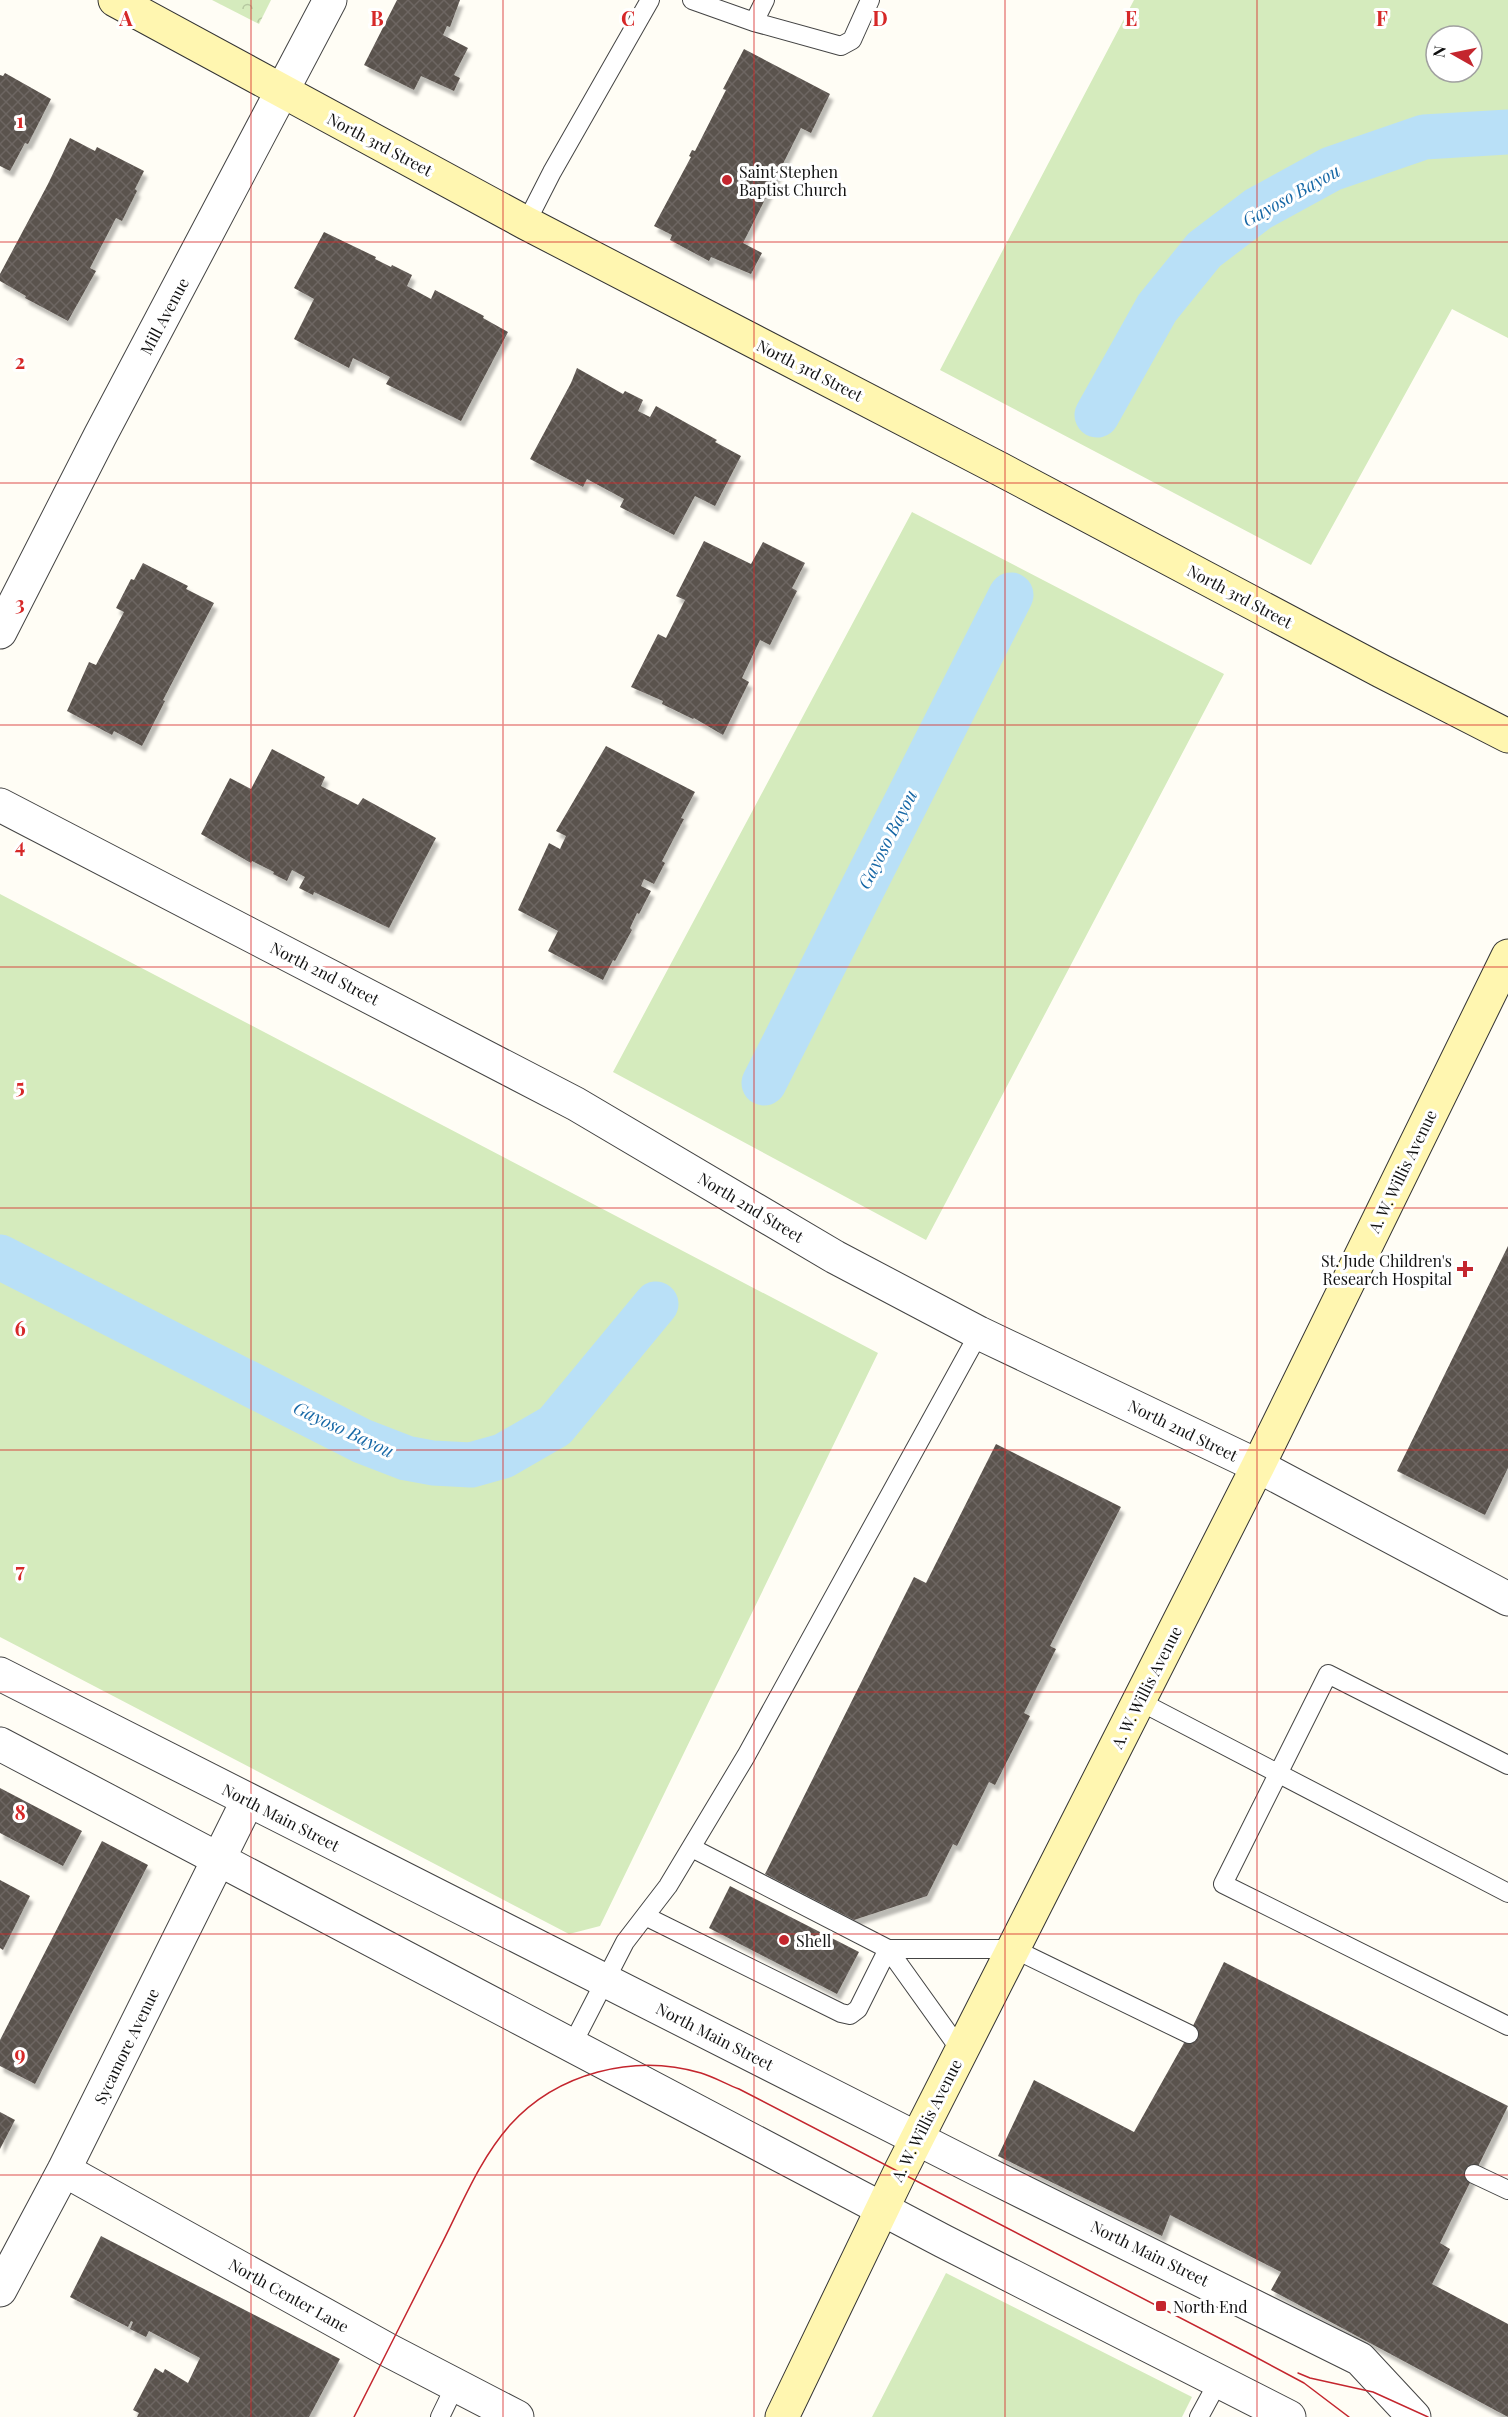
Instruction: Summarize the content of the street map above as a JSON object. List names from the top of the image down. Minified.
{"streets":{"main road":["North 3rd Street","A. W. Willis Avenue"],"street":["Mill Avenue","North 2nd Street","North Main Street","Sycamore Avenue","North Center Lane"]},"crossings":[["North 3rd Street","Mill Avenue"],["North 2nd Street","A. W. Willis Avenue"],["A. W. Willis Avenue","North Main Street"],["North Main Street","Sycamore Avenue"],["Sycamore Avenue","North Center Lane"]],"water":["Gayoso Bayou"],"places":{"other":["Saint Stephen Baptist Church","Shell"],"health":["St. Jude Children's Research Hospital"],"transit":["North End"]},"north":"left","grid":{"columns":["A","B","C","D","E","F"],"rows":["1","2","3","4","5","6","7","8","9"]}}
